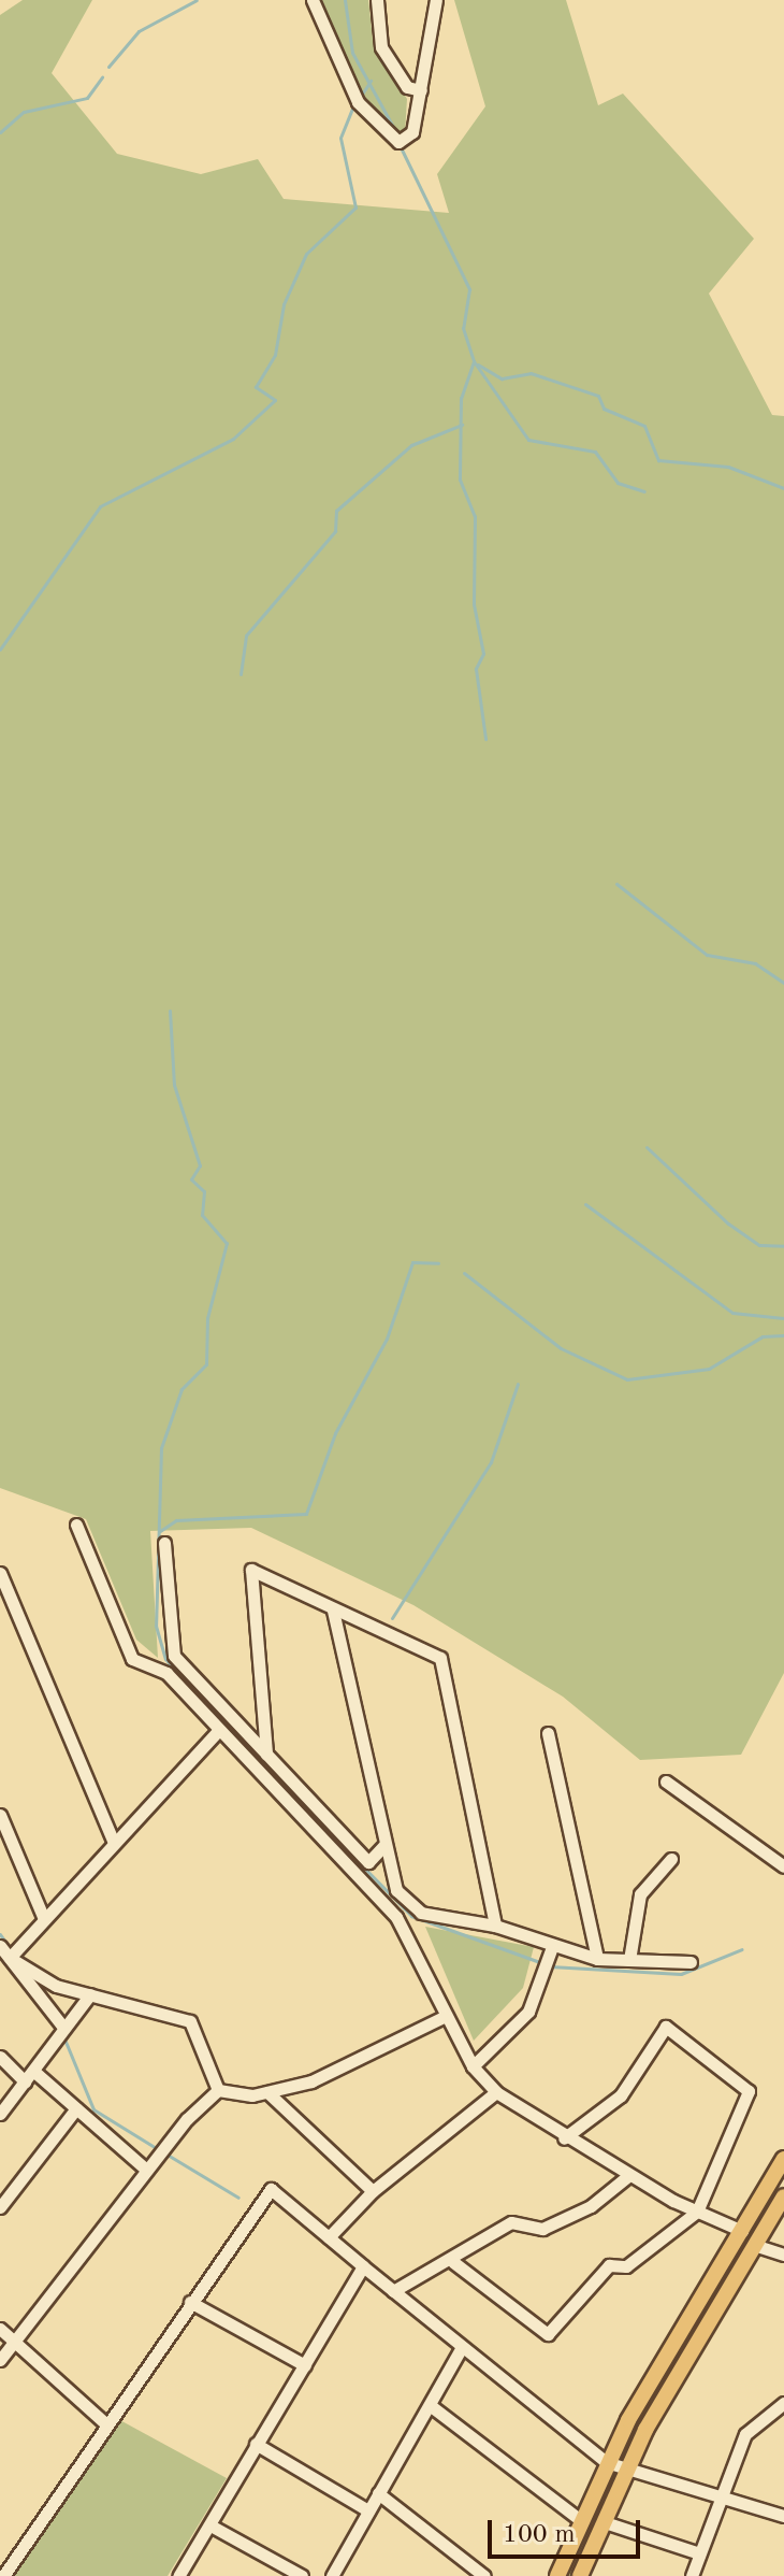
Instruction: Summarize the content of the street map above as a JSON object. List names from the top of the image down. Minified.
{"scale_bar":"100 m"}
